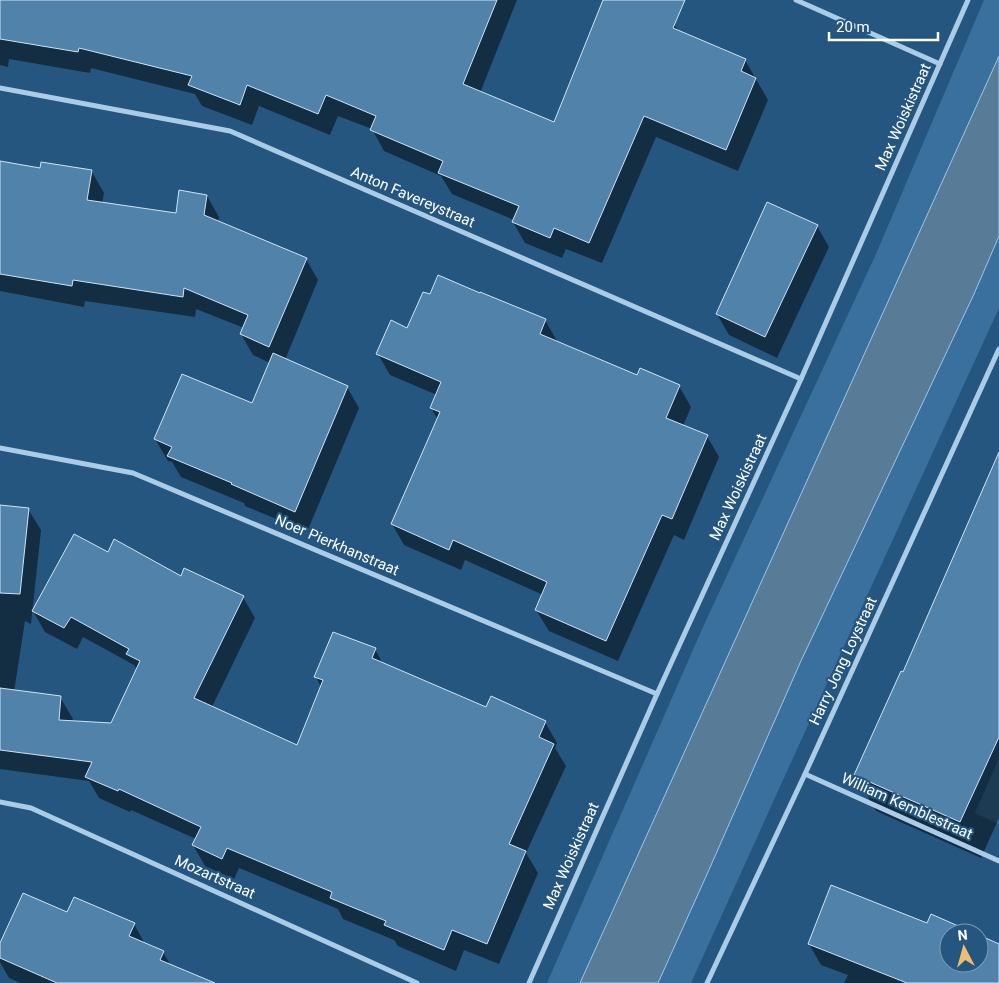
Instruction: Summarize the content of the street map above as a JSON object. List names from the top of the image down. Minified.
{"streets":{"street":["Max Woiskistraat","Anton Favereystraat","Noer Pierkhanstraat","Harry Jong Loystraat","William Kemblestraat","Mozartstraat"]},"crossings":[["Max Woiskistraat","Anton Favereystraat"],["Max Woiskistraat","Noer Pierkhanstraat"],["Harry Jong Loystraat","William Kemblestraat"]],"scale_bar":"20 m","north":"top"}
